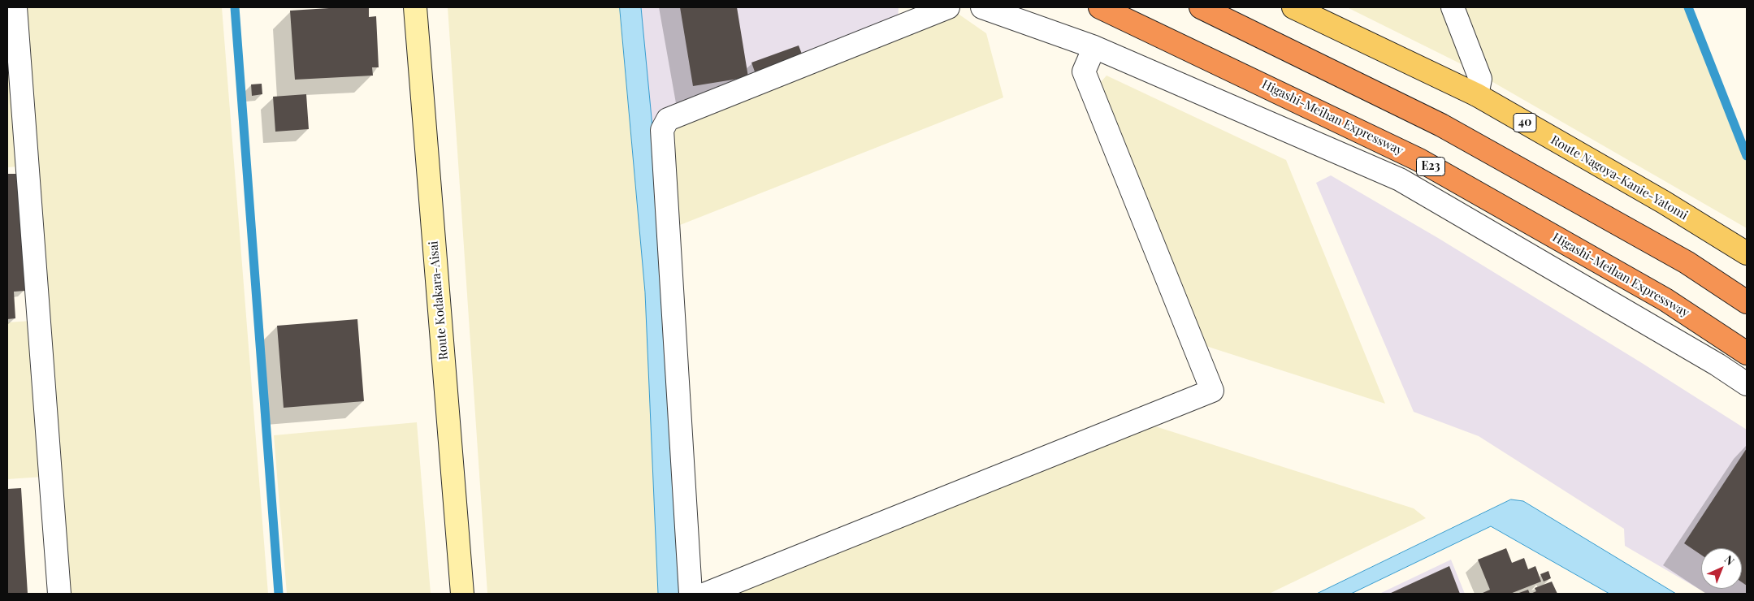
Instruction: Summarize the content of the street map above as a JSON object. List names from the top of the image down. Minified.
{"streets":{"highway":["Higashi-Meihan Expressway","E23"],"main road":["40","Route Nagoya-Kanie-Yatomi","Route Kodakara-Aisai"]},"north":"top right"}
